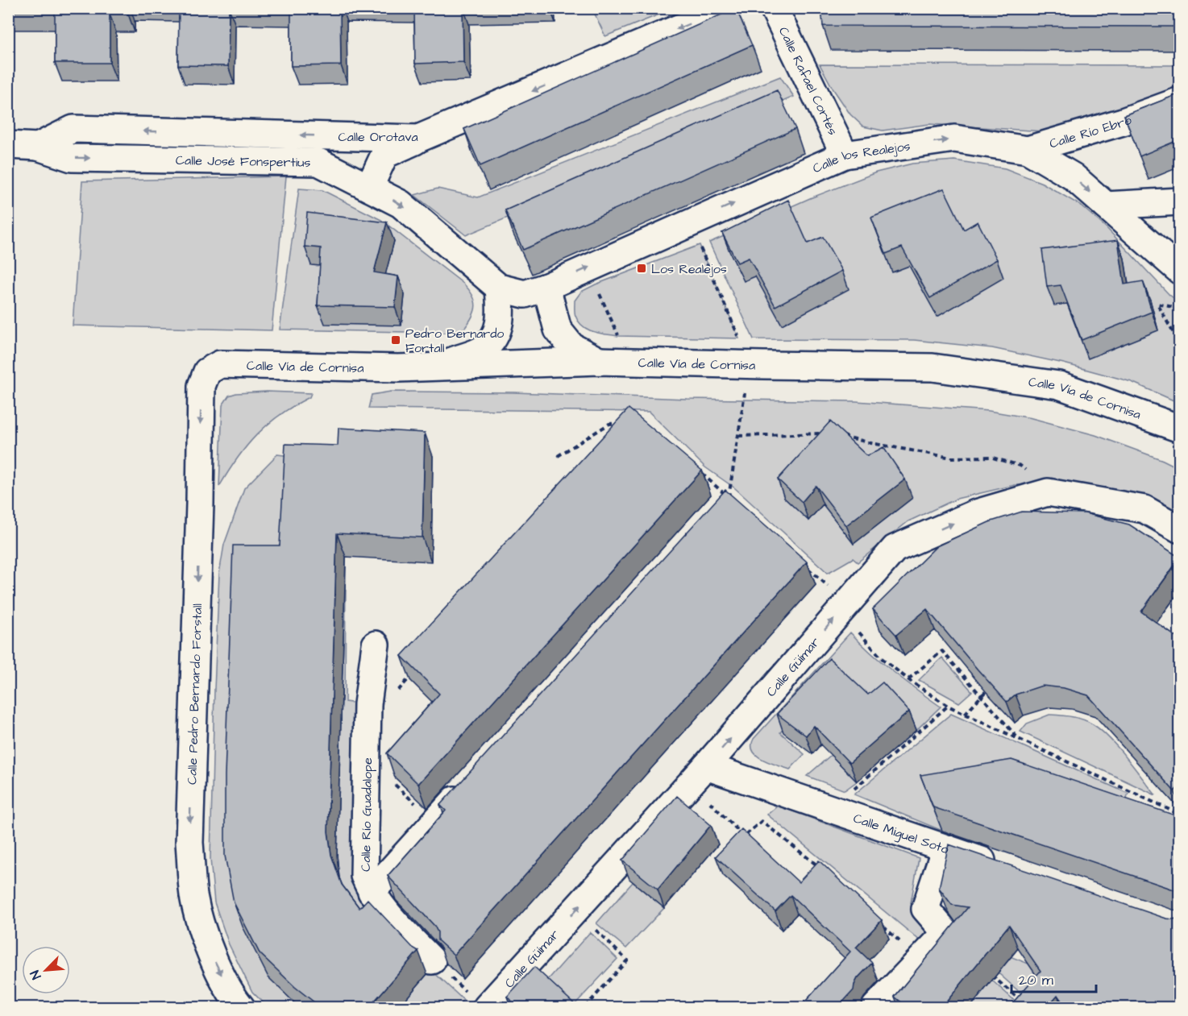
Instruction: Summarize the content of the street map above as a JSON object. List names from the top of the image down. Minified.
{"streets":{"street":["Calle Rafael Cortés","Calle Río Ebro","Calle Orotava","Calle los Realejos","Calle José Fonspertius","Calle Vía de Cornisa","Calle Güímar","Calle Pedro Bernardo Forstall","Calle Río Guadalope","Calle Miguel Soto"]},"crossings":[["Calle Rafael Cortés","Calle los Realejos"],["Calle Río Ebro","Calle los Realejos"],["Calle Orotava","Calle José Fonspertius"],["Calle los Realejos","Calle José Fonspertius"],["Calle Vía de Cornisa","Calle Pedro Bernardo Forstall"],["Calle Güímar","Calle Miguel Soto"]],"one_way":["Calle Orotava","Calle los Realejos","Calle José Fonspertius","Calle Güímar","Calle Pedro Bernardo Forstall"],"places":{"transit":["Los Realejos","Pedro Bernardo Fortall"]},"scale_bar":"20 m","north":"bottom left"}
